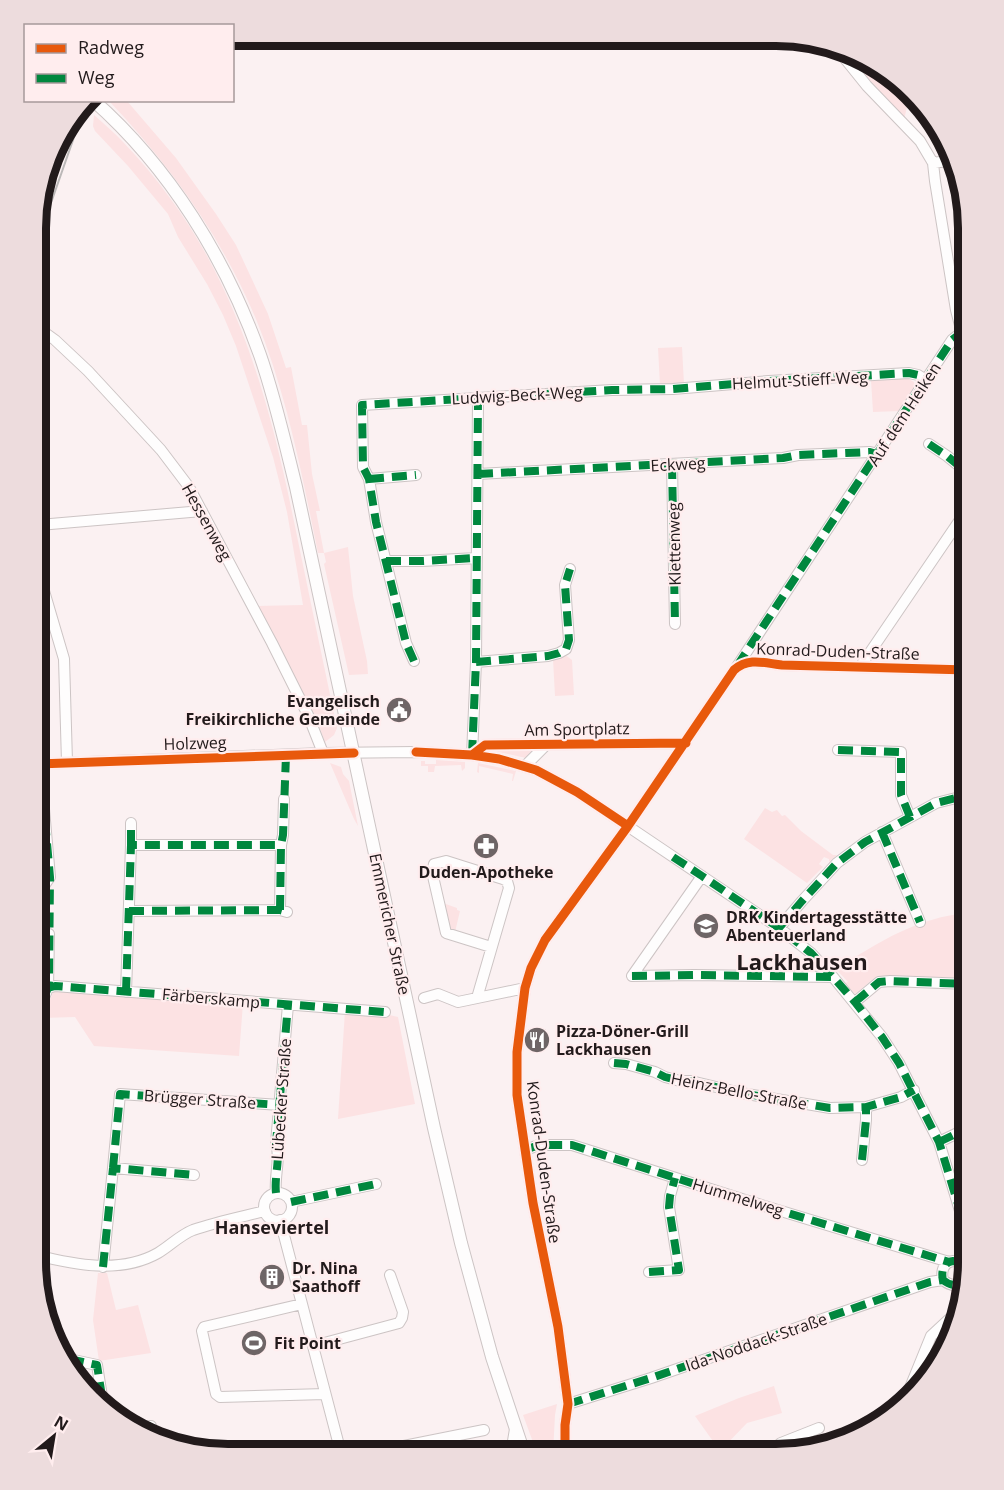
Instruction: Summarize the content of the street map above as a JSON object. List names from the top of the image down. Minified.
{"streets":{"main road":["Emmericher Straße"],"street":["Helmut-Stieff-Weg","Ludwig-Beck-Weg","Auf dem Heiken","Eckweg","Hessenweg","Klettenweg","Konrad-Duden-Straße","Am Sportplatz","Holzweg","Färberskamp","Heinz-Bello-Straße","Brügger Straße","Lübecker Straße","Hummelweg","Ida-Noddack-Straße"]},"crossings":[["Helmut-Stieff-Weg","Ludwig-Beck-Weg"],["Helmut-Stieff-Weg","Auf dem Heiken"],["Auf dem Heiken","Eckweg"],["Auf dem Heiken","Konrad-Duden-Straße"],["Eckweg","Klettenweg"],["Hessenweg","Holzweg"],["Konrad-Duden-Straße","Am Sportplatz"],["Konrad-Duden-Straße","Holzweg"],["Konrad-Duden-Straße","Hummelweg"],["Konrad-Duden-Straße","Ida-Noddack-Straße"],["Am Sportplatz","Holzweg"],["Holzweg","Emmericher Straße"],["Holzweg","Heinz-Bello-Straße"],["Färberskamp","Lübecker Straße"],["Brügger Straße","Lübecker Straße"],["Hummelweg","Ida-Noddack-Straße"]],"districts":["Lackhausen","Hanseviertel"],"places":{"public building":["Evangelisch Freikirchliche Gemeinde"],"pharmacy":["Duden-Apotheke"],"school or university":["DRK Kindertagesstätte Abenteuerland"],"restaurant":["Pizza-Döner-Grill Lackhausen"],"building":["Dr. Nina Saathoff"],"sports":["Fit Point"]},"legend":["Radweg","Weg"],"north":"top right"}
